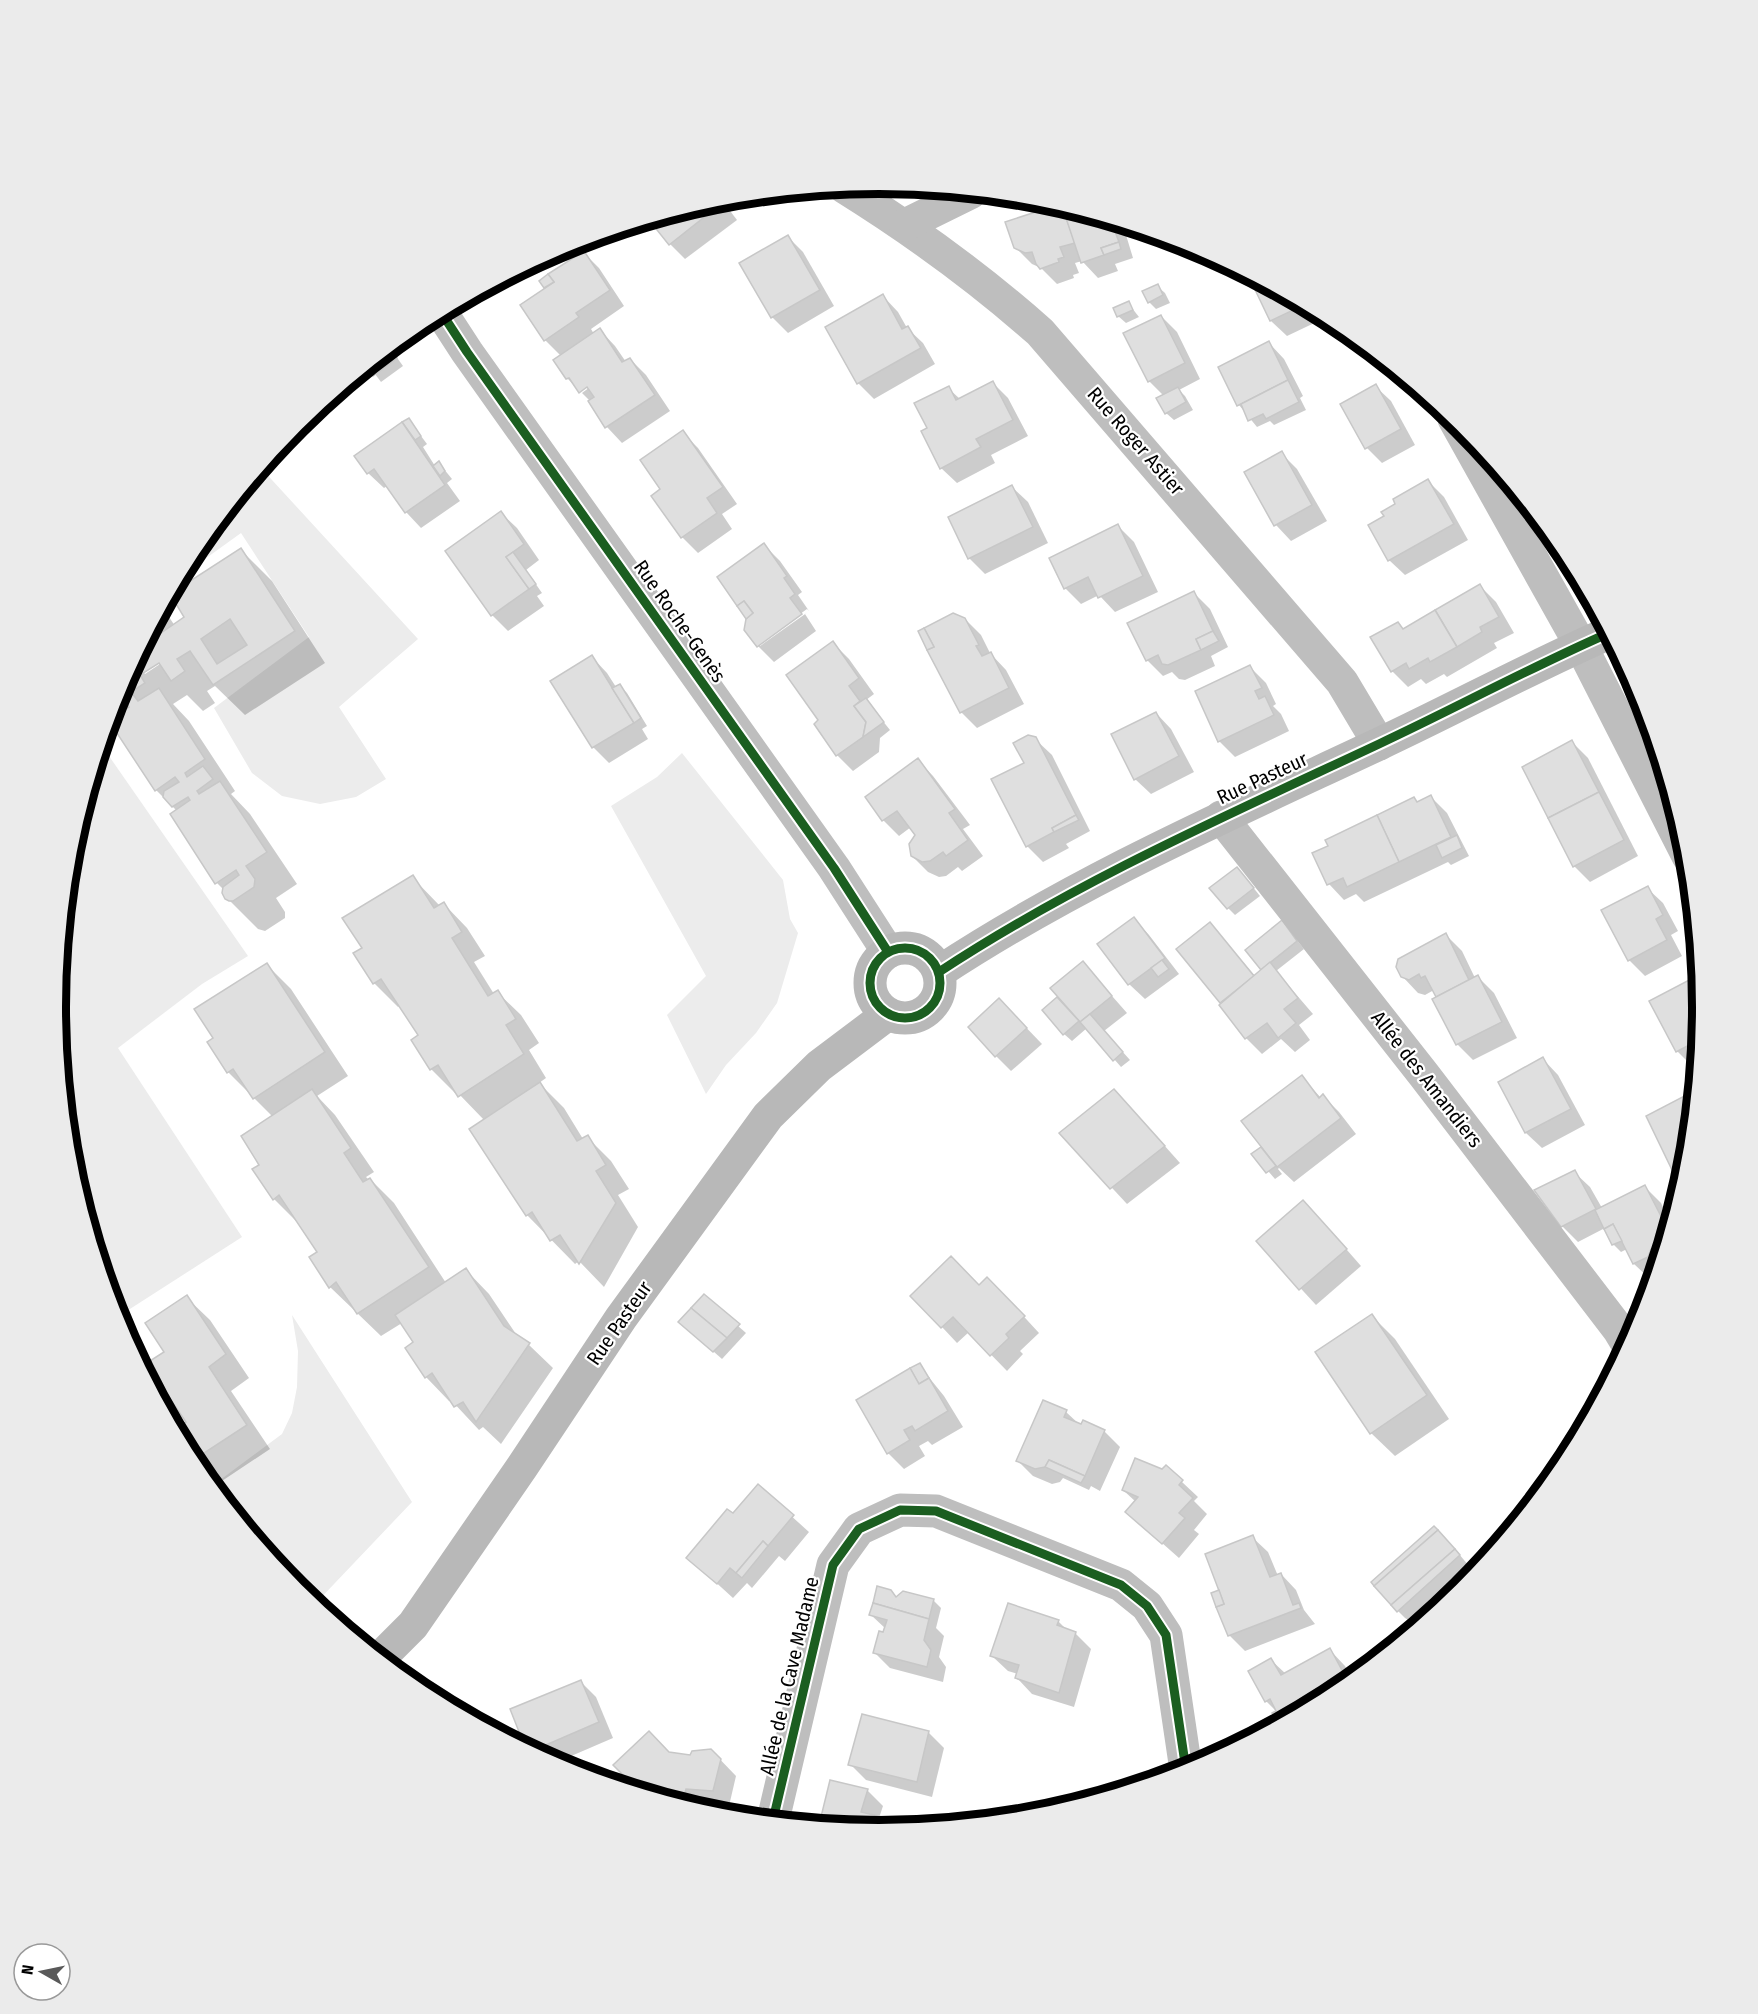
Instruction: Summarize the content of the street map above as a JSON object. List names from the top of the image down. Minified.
{"streets":{"main road":["Rue Pasteur"],"street":["Rue Roger Astier","Rue Roche-Genès","Allée des Amandiers","Allée de la Cave Madame"]},"crossings":[["Rue Roger Astier","Rue Pasteur"],["Rue Roche-Genès","Rue Pasteur"],["Rue Pasteur","Allée des Amandiers"]],"north":"left"}
